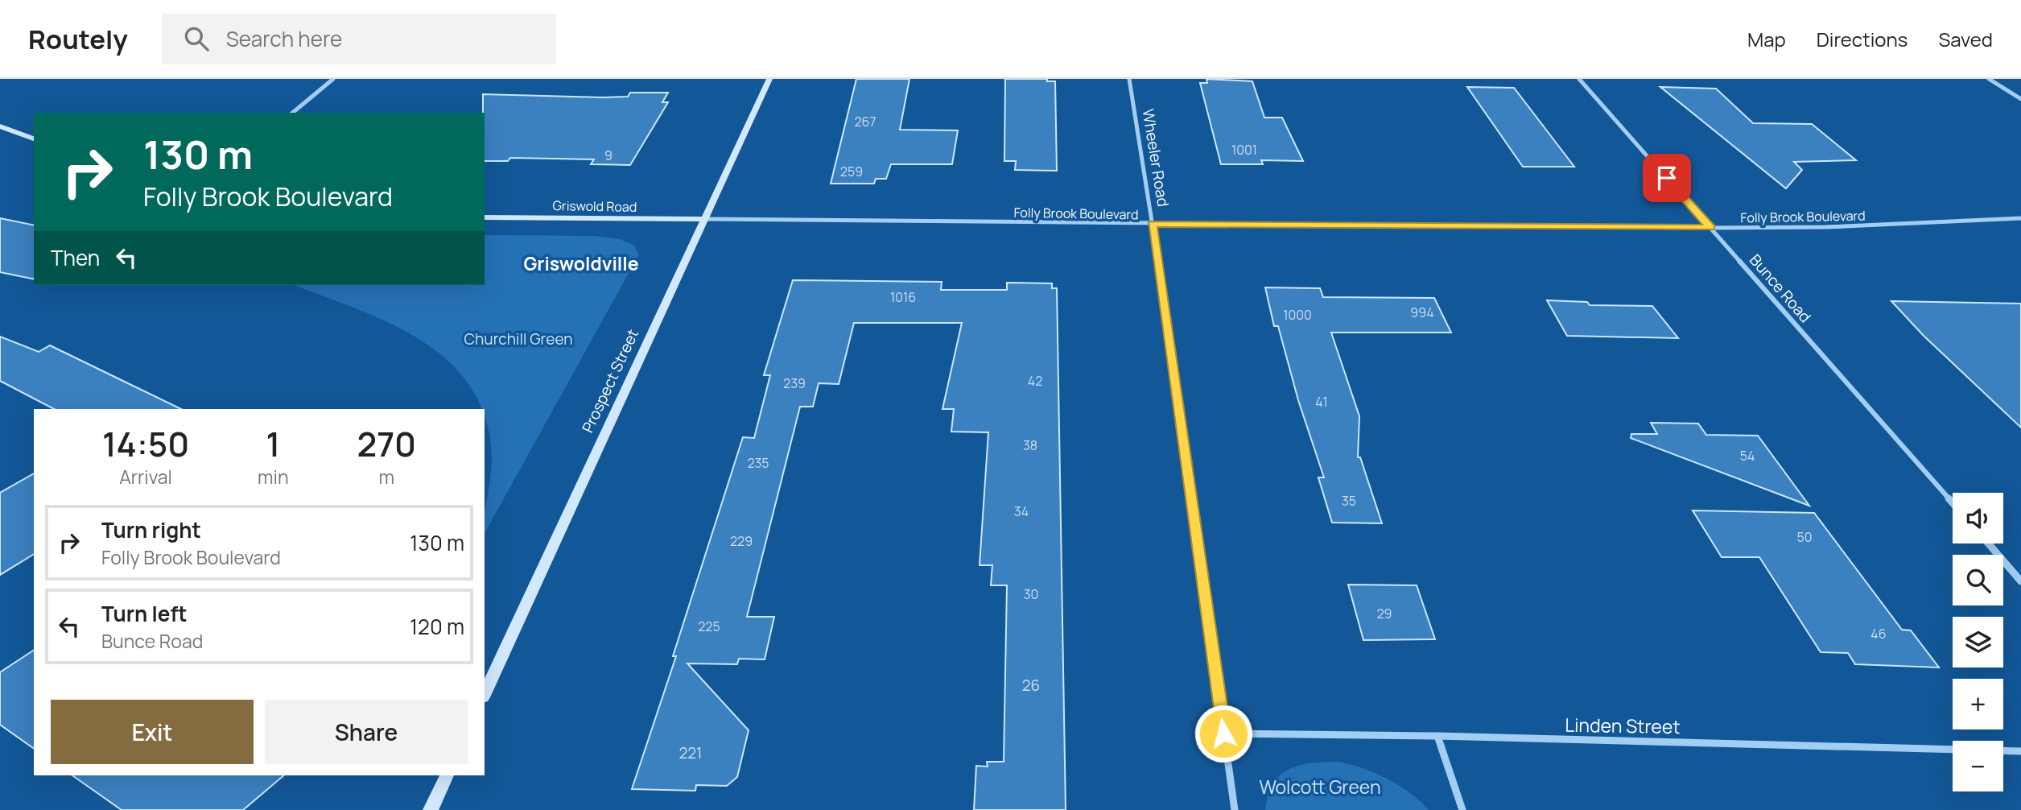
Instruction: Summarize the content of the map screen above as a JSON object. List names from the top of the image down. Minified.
{"streets":{"main road":["Griswold Road","Prospect Street"],"street":["Wheeler Road","Folly Brook Boulevard","Bunce Road","Linden Street"]},"crossings":[["Wheeler Road","Folly Brook Boulevard"],["Wheeler Road","Linden Street"],["Griswold Road","Folly Brook Boulevard"],["Griswold Road","Prospect Street"],["Folly Brook Boulevard","Bunce Road"],["Folly Brook Boulevard","Prospect Street"]],"districts":["Griswoldville"],"parks":["Churchill Green","Wolcott Green"],"house_numbers":["267","1001","9","259","1016","994","1000","42","239","41","38","54","235","35","34","50","229","30","29","225","46","26","221"],"page":{"header":"Routely","search":"Search here","nav":["Map","Directions","Saved"],"turn":["130 m","Folly Brook Boulevard"],"then":"Then","eta":["14:50","Arrival","1","min","270","m"],"map_buttons":["+","−"],"list":[{"name":"Turn right","note":"Folly Brook Boulevard","value":"130 m"},{"name":"Turn left","note":"Bunce Road","value":"120 m"}],"buttons":["Exit","Share"]}}
